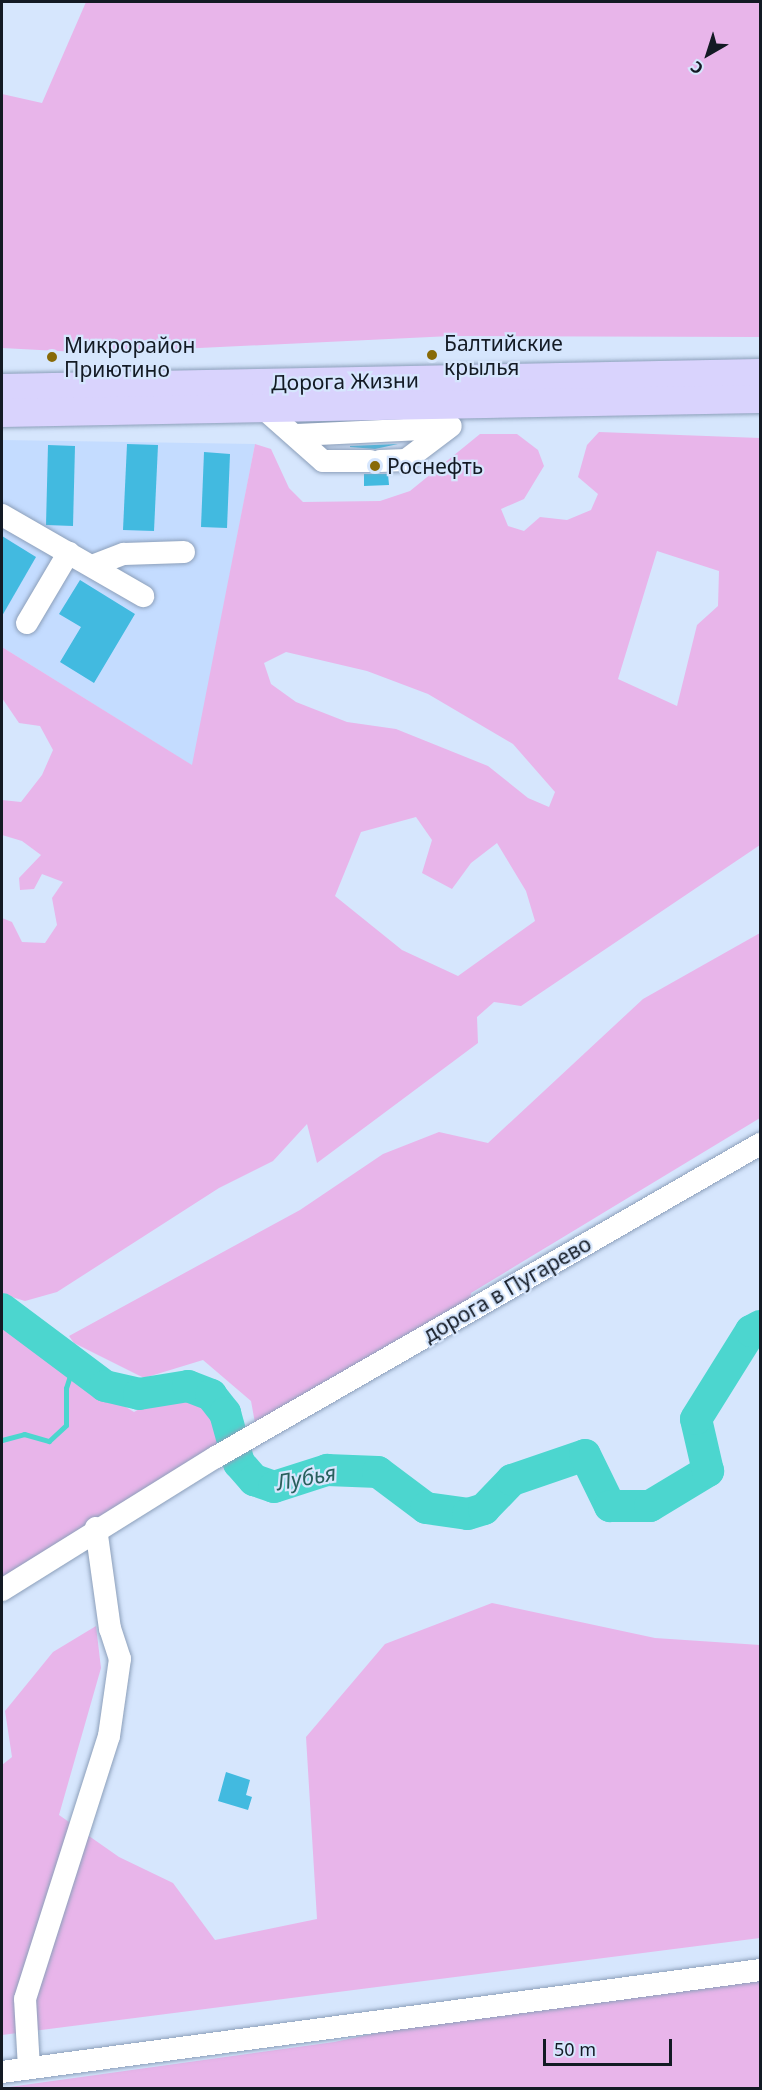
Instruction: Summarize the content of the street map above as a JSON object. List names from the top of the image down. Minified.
{"streets":{"main road":["Дорога Жизни"],"street":["дорога в Пугарево"]},"water":["Лубья"],"places":["Балтийские крылья","Микрорайон Приютино","Роснефть"],"scale_bar":"50 m","north":"bottom left"}
